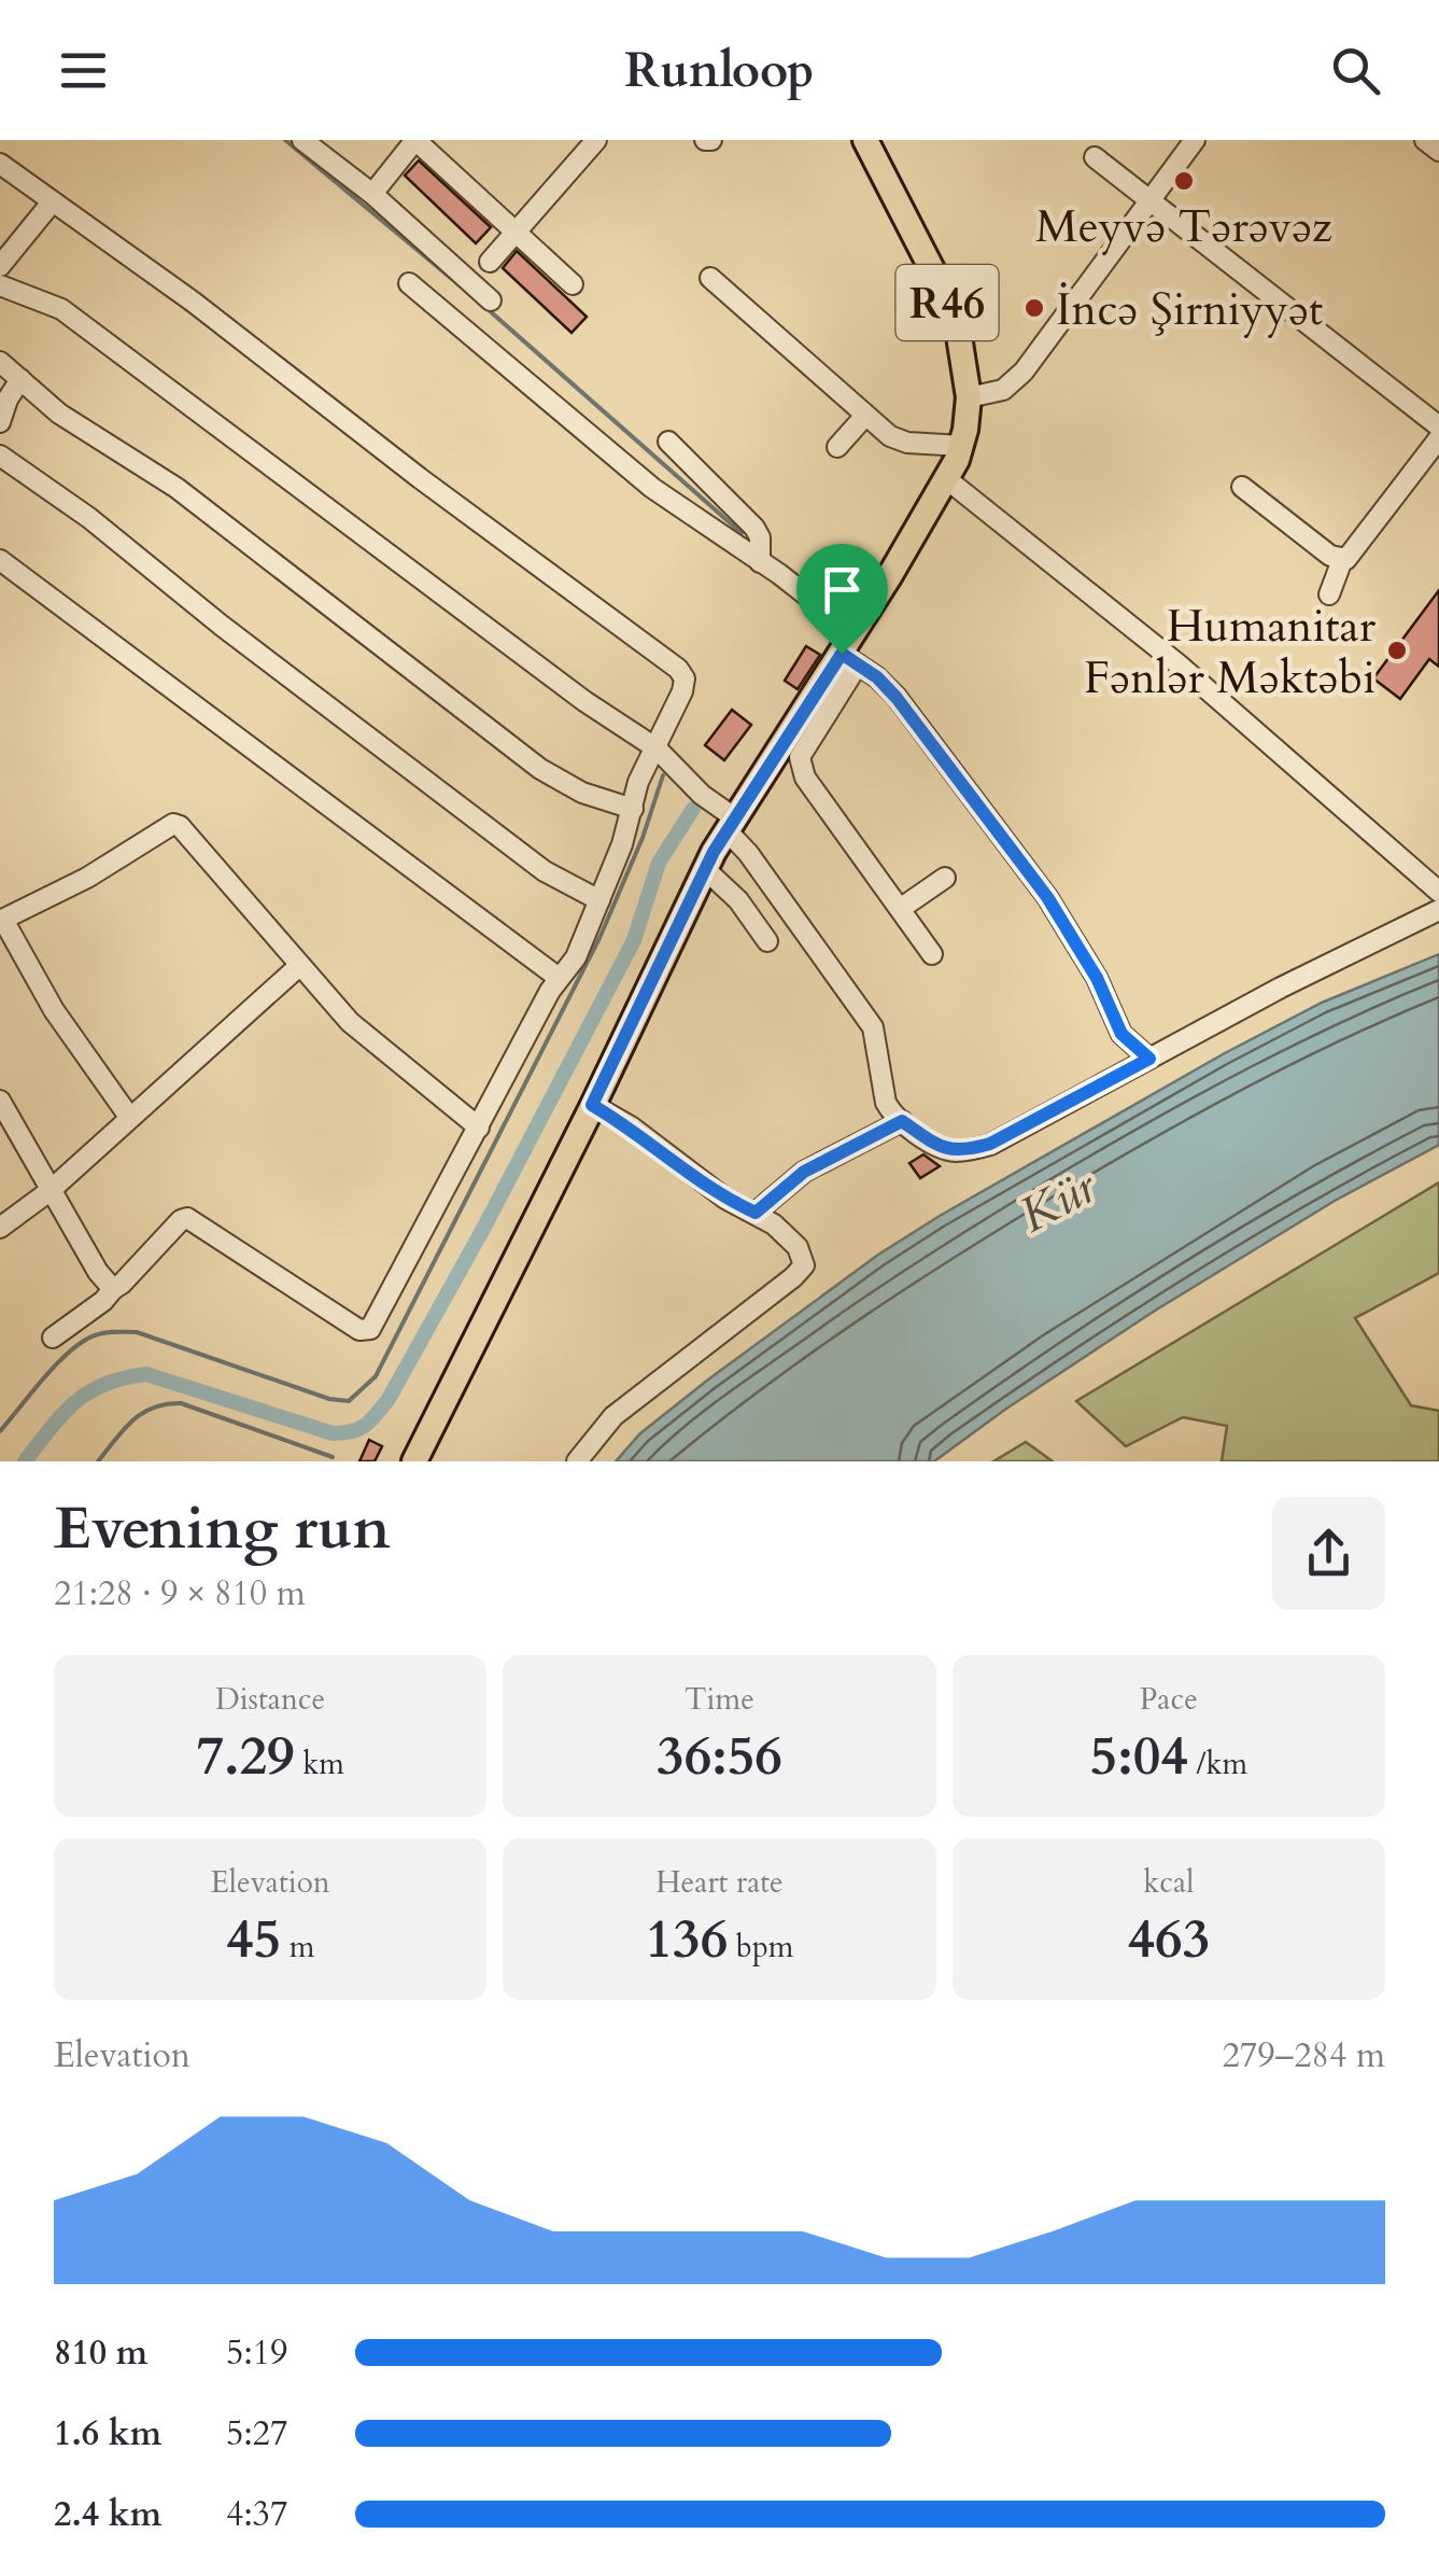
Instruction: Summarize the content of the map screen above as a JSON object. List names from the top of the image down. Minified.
{"streets":{"main road":["R46"]},"water":["Kür"],"places":["Meyvə Tərəvəz","İncə Şirniyyət","Humanitar Fənlər Məktəbi"],"page":{"header":"Runloop","heading":["Evening run","21:28 · 9 × 810 m"],"stats":[["Distance","7.29 km"],["Time","36:56"],["Pace","5:04 /km"],["Elevation","45 m"],["Heart rate","136 bpm"],["kcal","463"]],"chart":["Elevation","279–284 m"],"list":[{"name":"810 m","note":"5:19"},{"name":"1.6 km","note":"5:27"},{"name":"2.4 km","note":"4:37"}]}}
